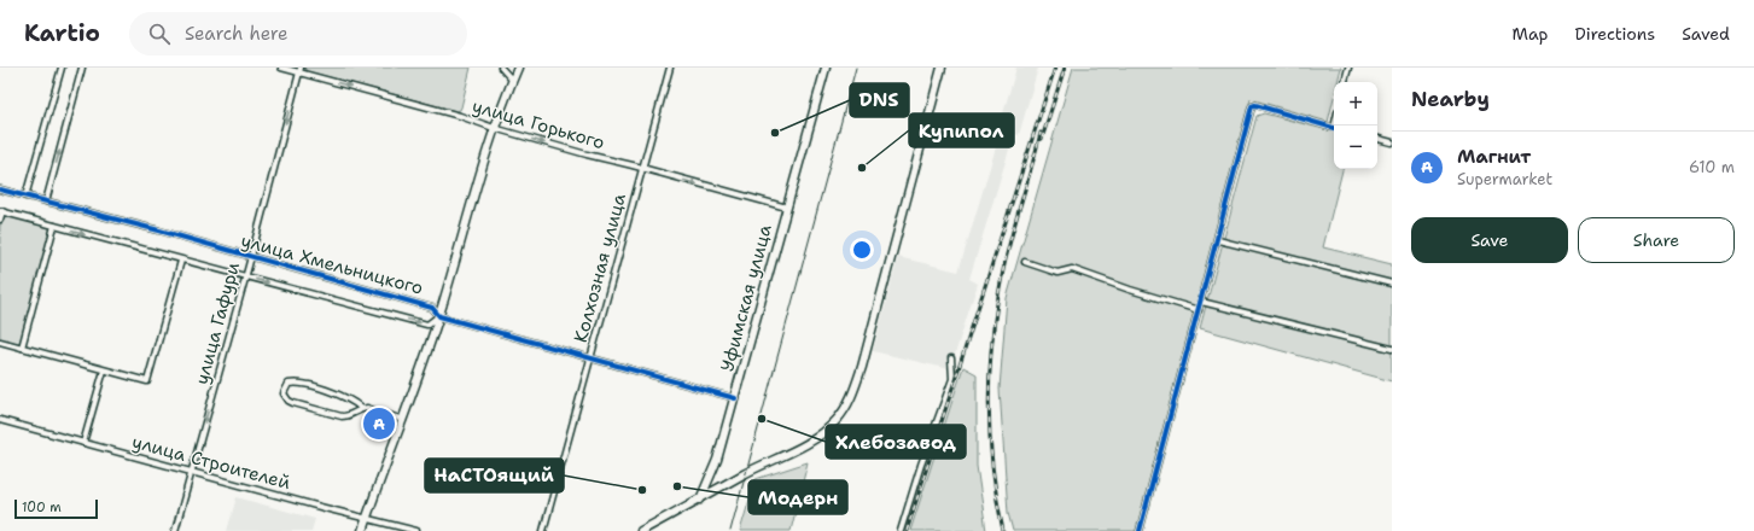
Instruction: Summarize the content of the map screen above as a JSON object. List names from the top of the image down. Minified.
{"streets":{"street":["улица Горького","улица Хмельницкого","Колхозная улица","Уфимская улица","улица Гафури","улица Строителей"]},"crossings":[["улица Горького","Колхозная улица"],["улица Горького","Уфимская улица"],["улица Горького","улица Гафури"],["улица Хмельницкого","Колхозная улица"],["улица Хмельницкого","Уфимская улица"],["улица Хмельницкого","улица Гафури"],["улица Гафури","улица Строителей"]],"one_way":["улица Горького","улица Гафури"],"places":["DNS","Купипол","Хлебозавод","Модерн","НаСТОящий"],"scale_bar":"100 m","page":{"header":"Kartio","search":"Search here","nav":["Map","Directions","Saved"],"heading":"Nearby","map_buttons":["+","−"],"list":[{"mark":"A","name":"Магнит","note":"Supermarket","value":"610 m"}],"buttons":["Save","Share"],"pins":"A","scale":"100 m"}}
